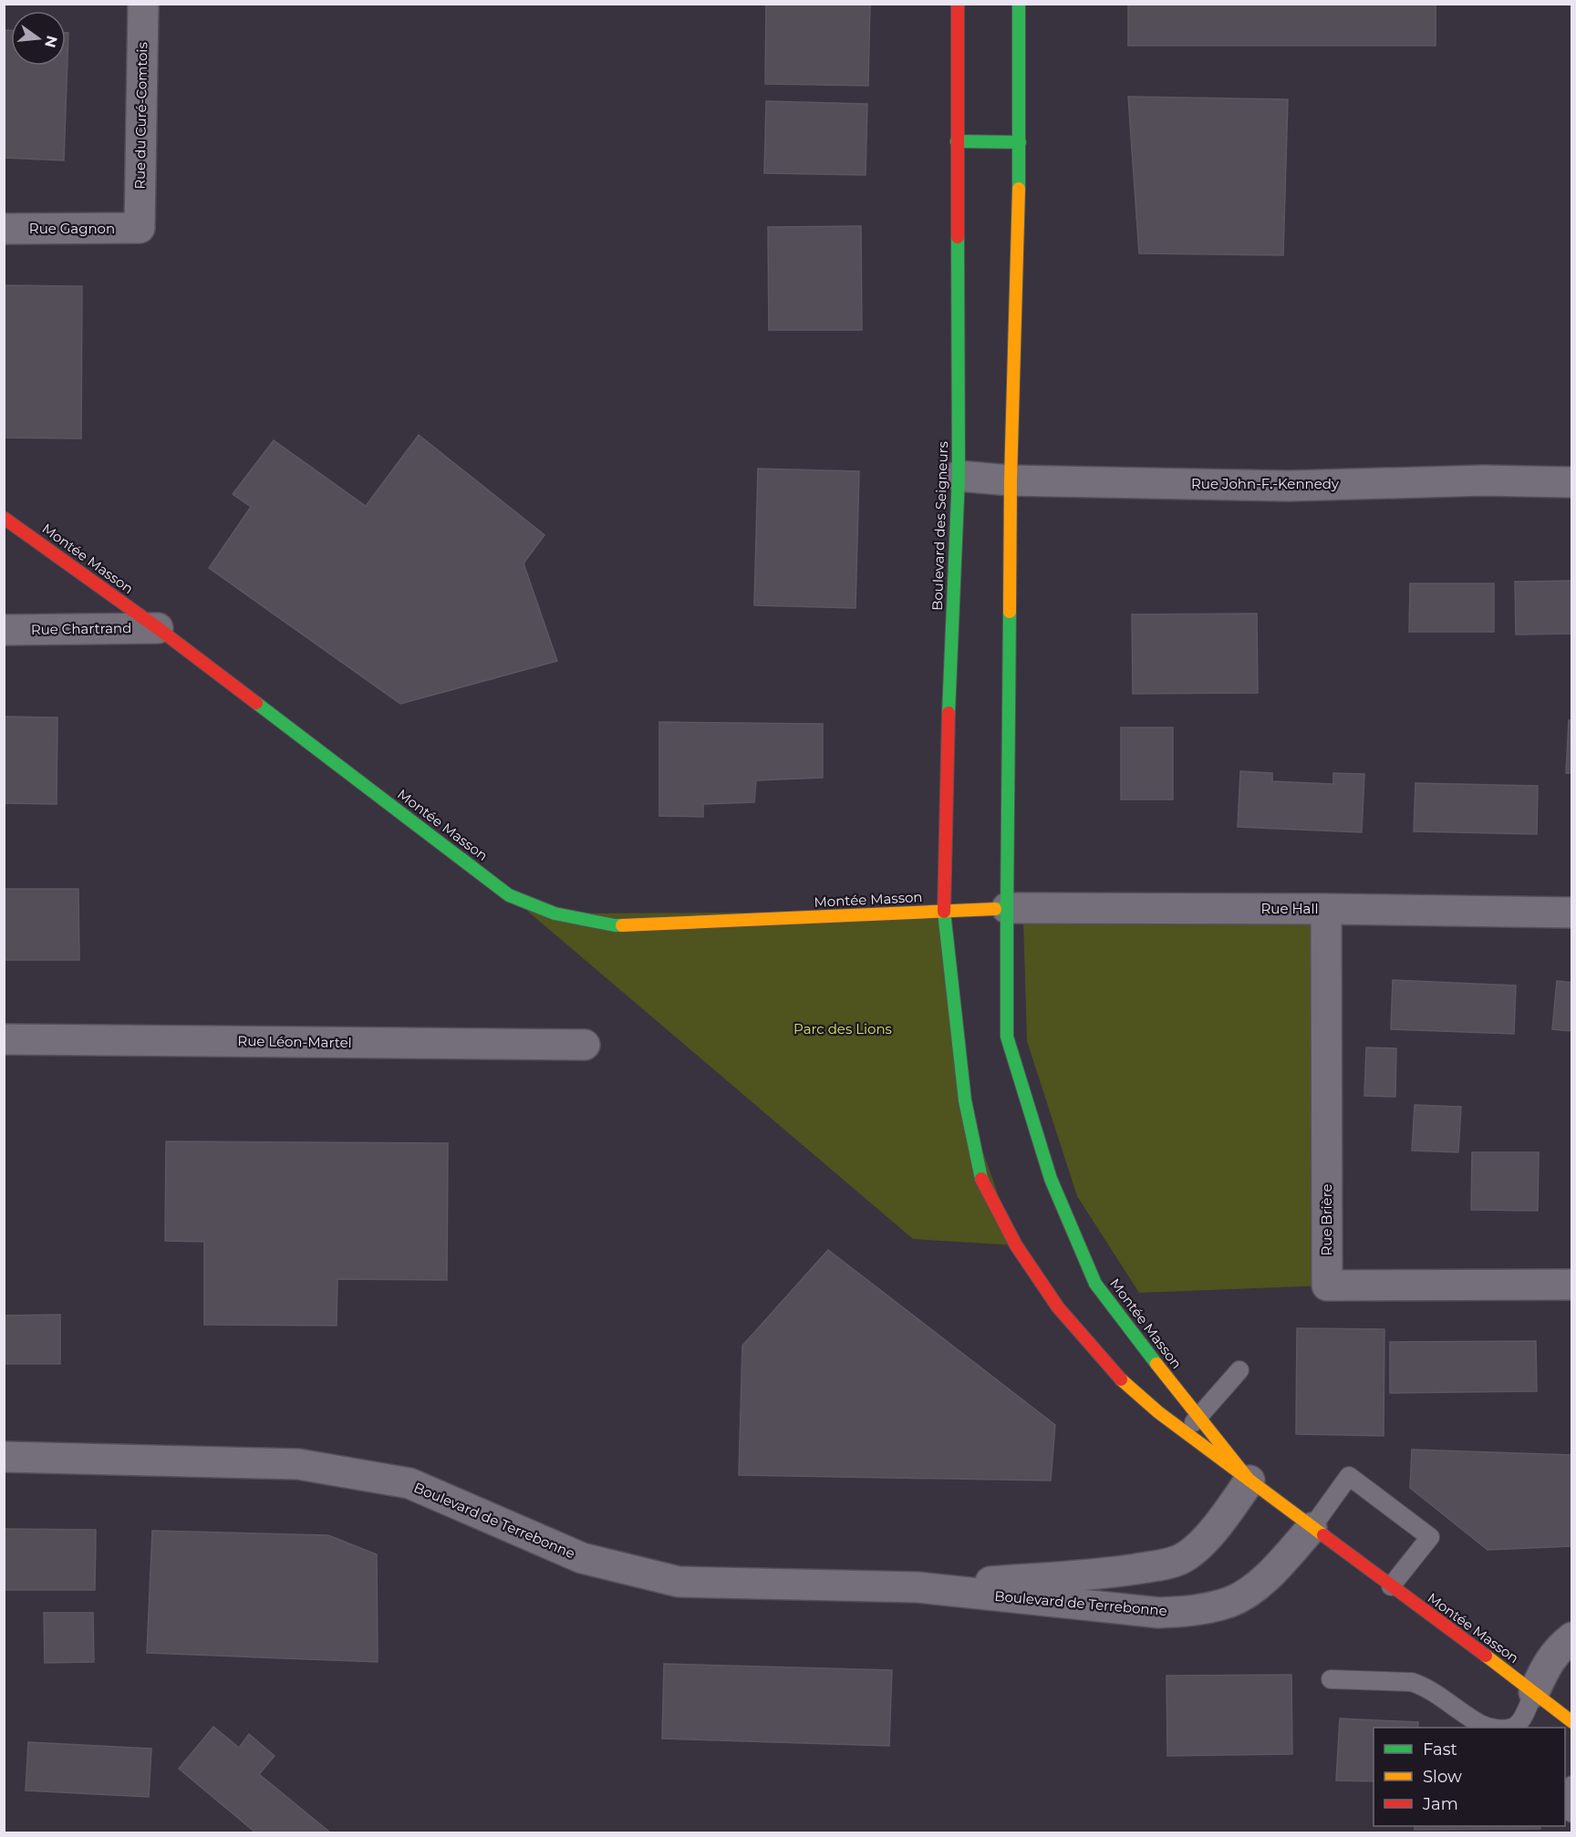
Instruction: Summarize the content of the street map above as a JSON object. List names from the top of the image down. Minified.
{"streets":{"main road":["Boulevard des Seigneurs","Montée Masson"],"street":["Rue du Curé-Comtois","Rue Gagnon","Rue John-F.-Kennedy","Rue Chartrand","Rue Hall","Rue Léon-Martel","Rue Brière","Boulevard de Terrebonne"]},"crossings":[["Rue du Curé-Comtois","Rue Gagnon"],["Rue John-F.-Kennedy","Boulevard des Seigneurs"],["Boulevard des Seigneurs","Montée Masson"],["Montée Masson","Rue Chartrand"],["Montée Masson","Rue Hall"],["Montée Masson","Boulevard de Terrebonne"],["Rue Hall","Rue Brière"]],"parks":["Parc des Lions"],"legend":["Fast","Slow","Jam"],"north":"right"}
